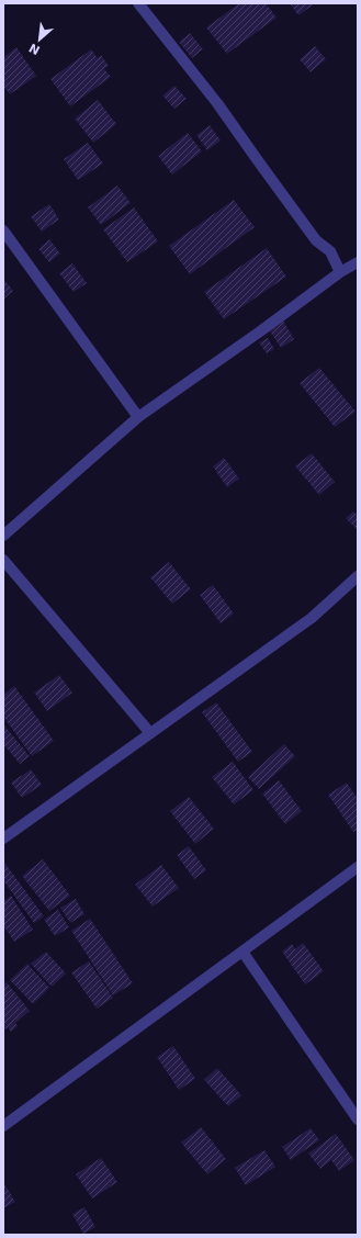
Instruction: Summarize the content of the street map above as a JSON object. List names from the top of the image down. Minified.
{"north":"bottom left"}
